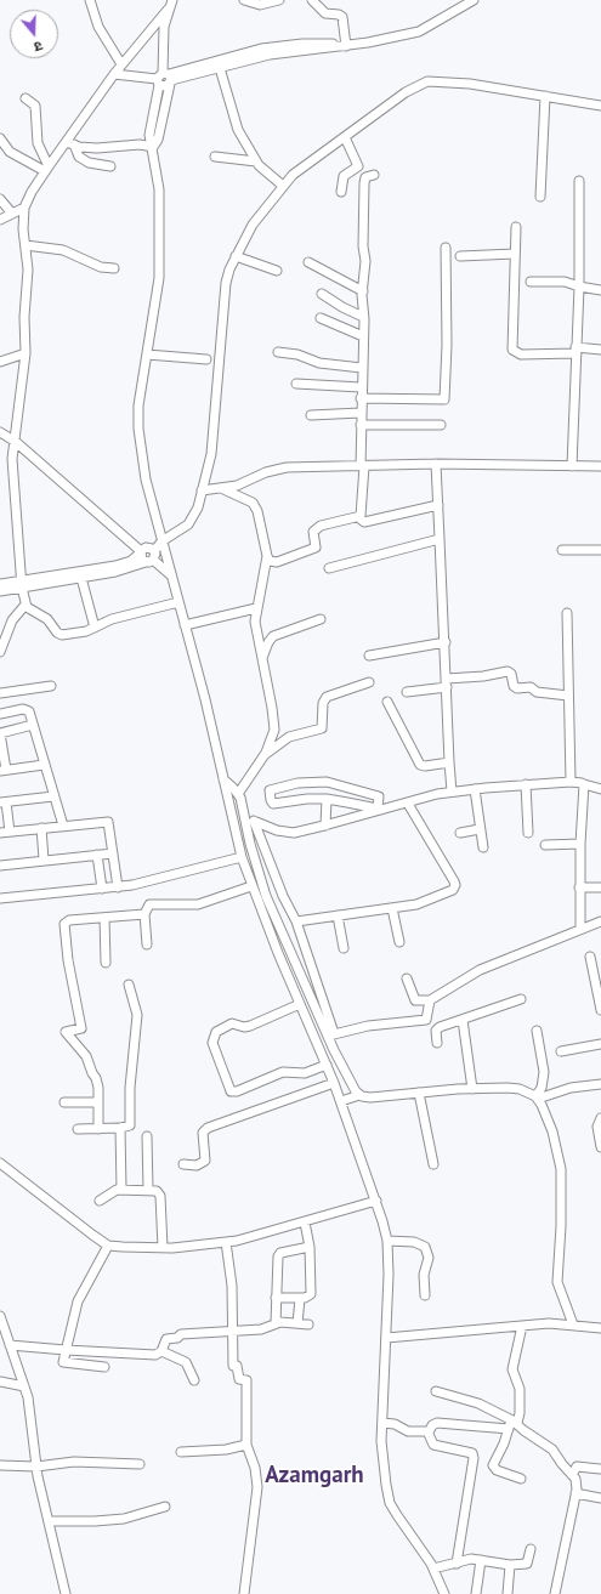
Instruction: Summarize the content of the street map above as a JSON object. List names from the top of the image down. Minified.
{"districts":["Azamgarh"],"north":"bottom"}
